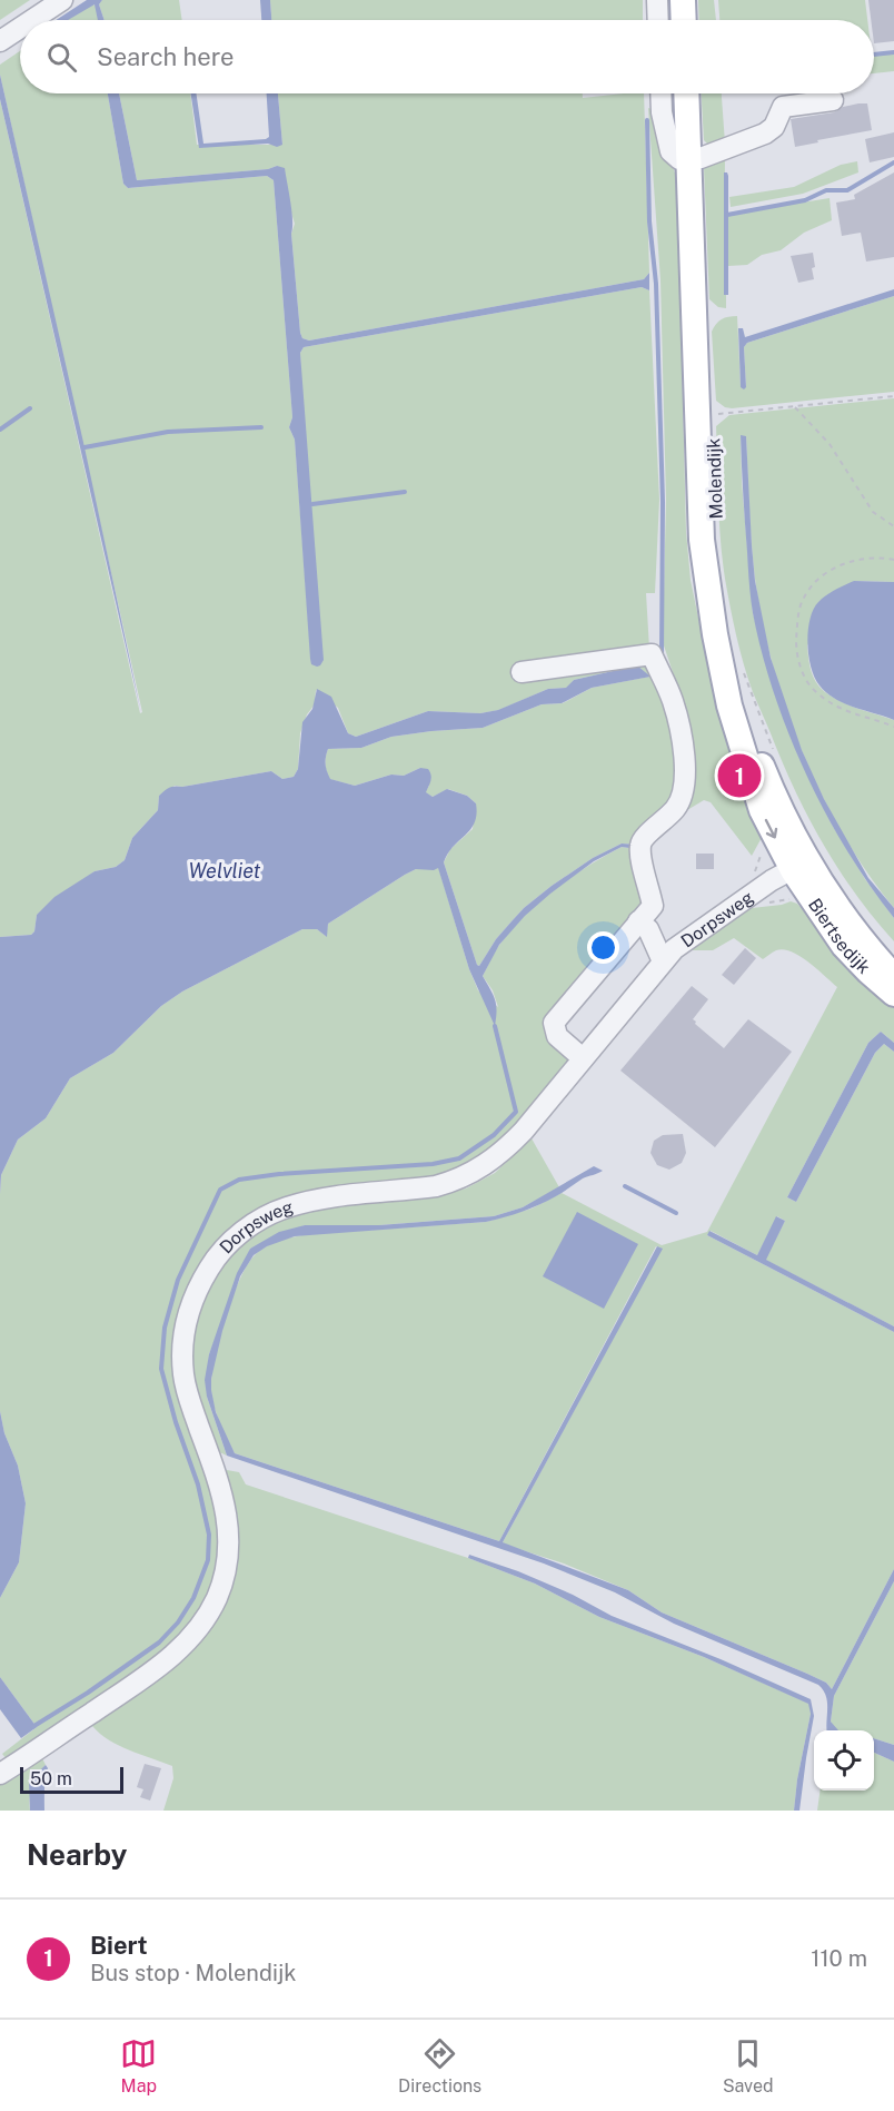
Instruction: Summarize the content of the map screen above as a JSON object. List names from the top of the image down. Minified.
{"streets":{"main road":["Molendijk","Biertsedijk"],"street":["Dorpsweg"]},"crossings":[["Molendijk","Dorpsweg"],["Molendijk","Biertsedijk"],["Dorpsweg","Biertsedijk"]],"water":["Welvliet"],"scale_bar":"50 m","page":{"search":"Search here","pins":"1","scale":"50 m","heading":"Nearby","list":[{"mark":"1","name":"Biert","note":"Bus stop · Molendijk","value":"110 m"}],"nav":["Map","Directions","Saved"]}}
